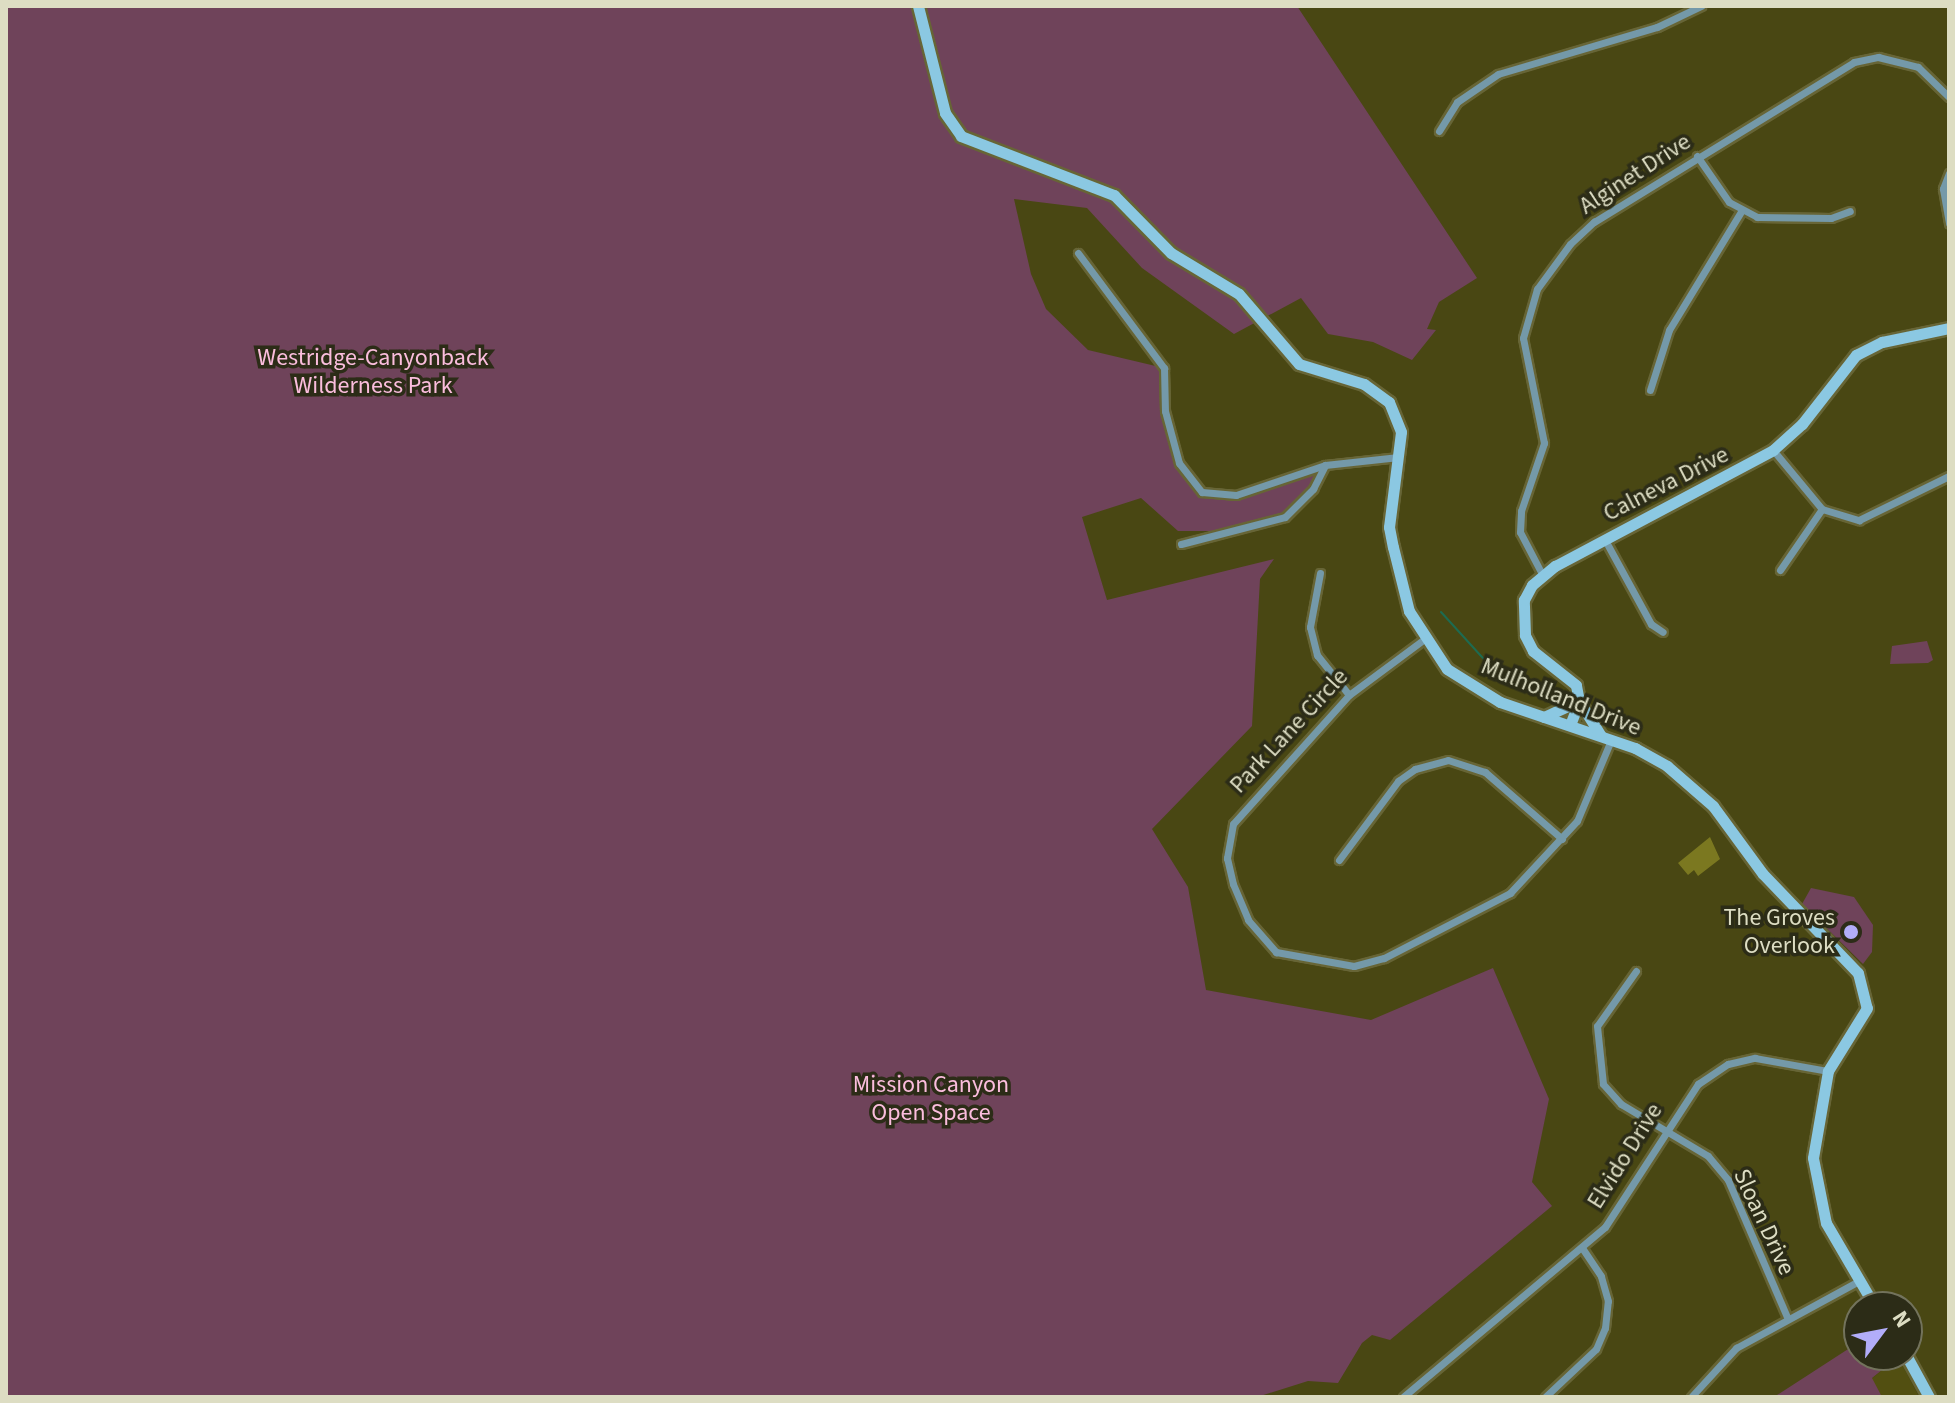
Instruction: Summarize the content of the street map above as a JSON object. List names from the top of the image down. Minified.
{"streets":{"main road":["Calneva Drive","Mulholland Drive"],"street":["Alginet Drive","Park Lane Circle","Elvido Drive","Sloan Drive"]},"crossings":[["Alginet Drive","Calneva Drive"],["Mulholland Drive","Park Lane Circle"],["Mulholland Drive","Elvido Drive"],["Elvido Drive","Sloan Drive"]],"parks":["Westridge-Canyonback Wilderness Park","Mission Canyon Open Space"],"places":["The Groves Overlook"],"north":"top right"}
